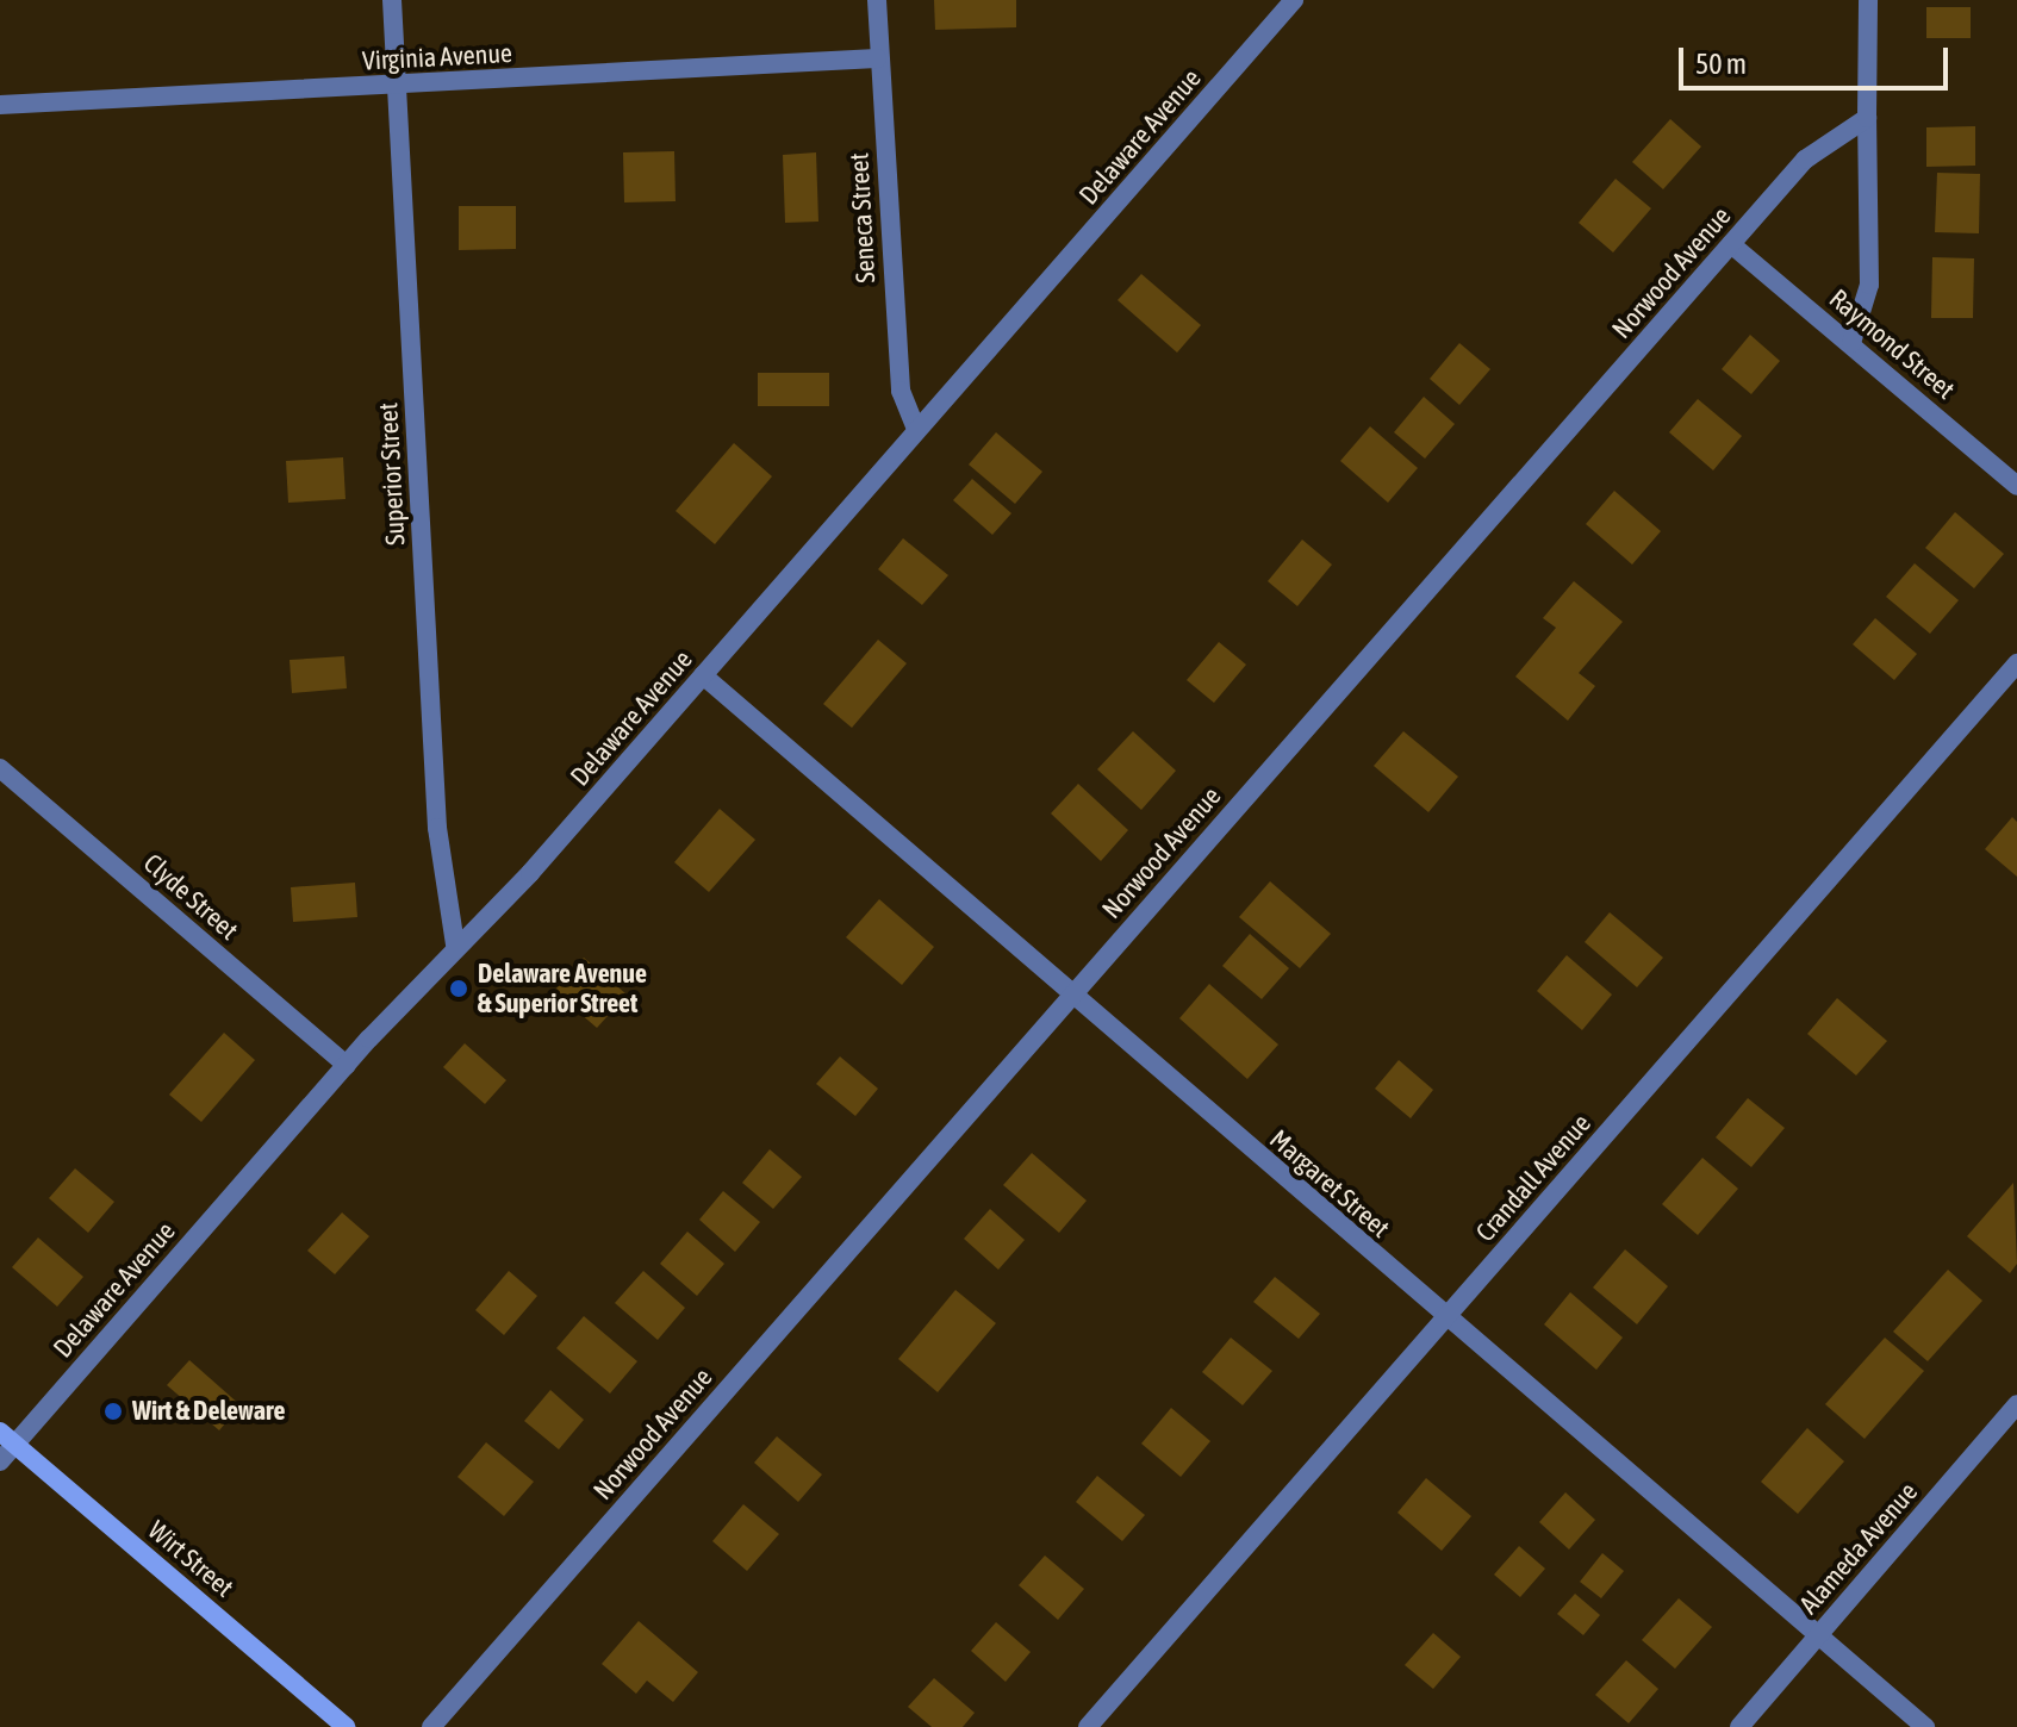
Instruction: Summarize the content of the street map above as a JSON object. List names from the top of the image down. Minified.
{"streets":{"main road":["Wirt Street"],"street":["Virginia Avenue","Delaware Avenue","Seneca Street","Norwood Avenue","Raymond Street","Superior Street","Clyde Street","Crandall Avenue","Margaret Street","Alameda Avenue"]},"crossings":[["Virginia Avenue","Seneca Street"],["Virginia Avenue","Superior Street"],["Delaware Avenue","Seneca Street"],["Delaware Avenue","Superior Street"],["Delaware Avenue","Clyde Street"],["Delaware Avenue","Margaret Street"],["Delaware Avenue","Wirt Street"],["Norwood Avenue","Raymond Street"],["Norwood Avenue","Margaret Street"],["Crandall Avenue","Margaret Street"],["Margaret Street","Alameda Avenue"]],"places":["Delaware Avenue & Superior Street","Wirt & Deleware"],"scale_bar":"50 m"}
